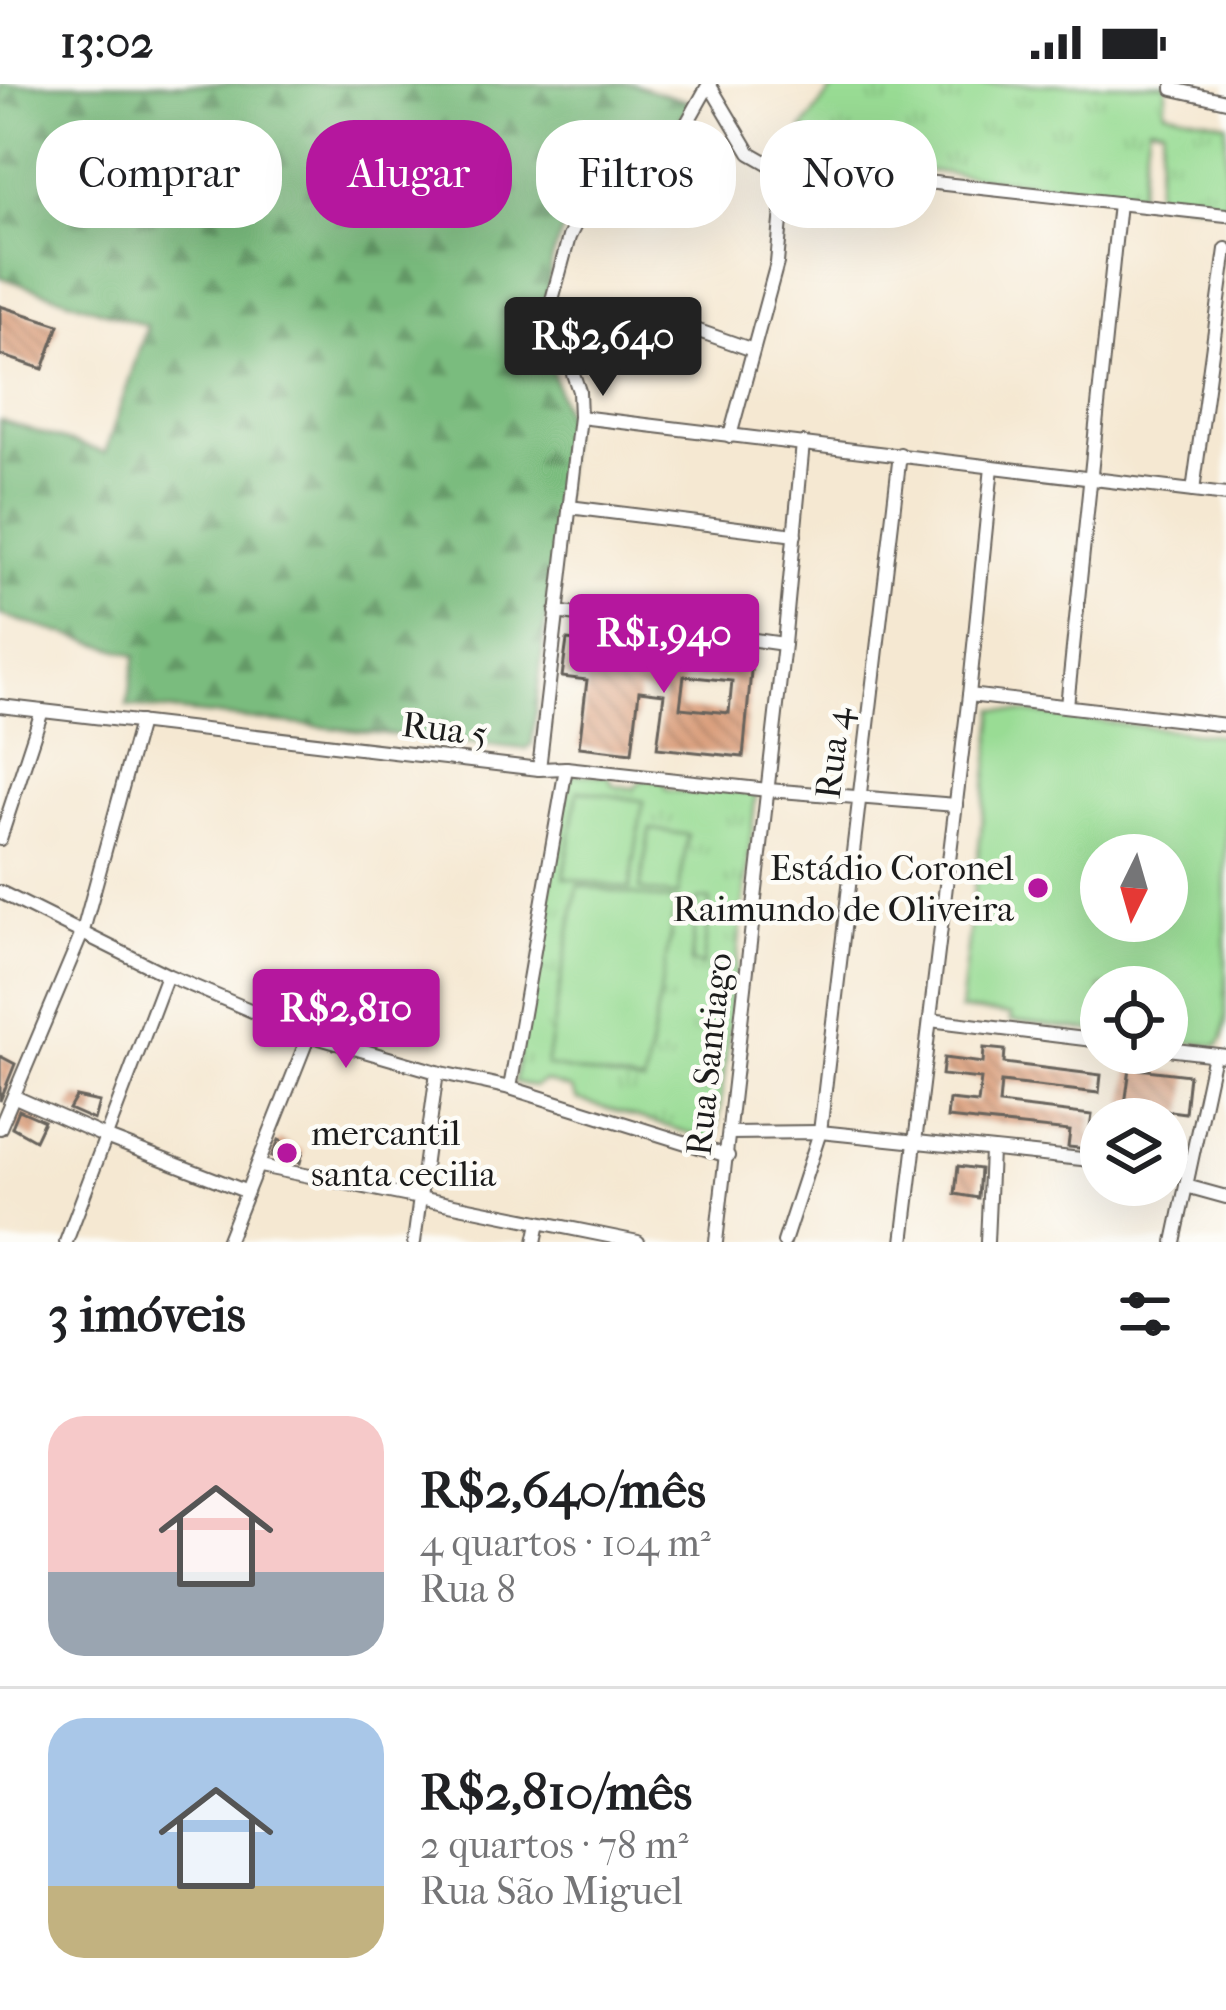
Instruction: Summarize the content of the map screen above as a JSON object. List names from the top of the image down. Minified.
{"streets":{"street":["Rua 5","Rua 4","Rua Santiago"]},"crossings":[["Rua 5","Rua 4"],["Rua 5","Rua Santiago"]],"places":["Estádio Coronel Raimundo de Oliveira","mercantil santa cecilia"],"north":"bottom","page":{"status":"13:02","chip":["Comprar","Alugar","Filtros","Novo"],"price":["R$2,640","R$1,940","R$2,810"],"heading":"3 imóveis","list":[{"name":"R$2,640/mês","note":"4 quartos · 104 m² · Rua 8"},{"name":"R$2,810/mês","note":"2 quartos · 78 m² · Rua São Miguel"}]}}
